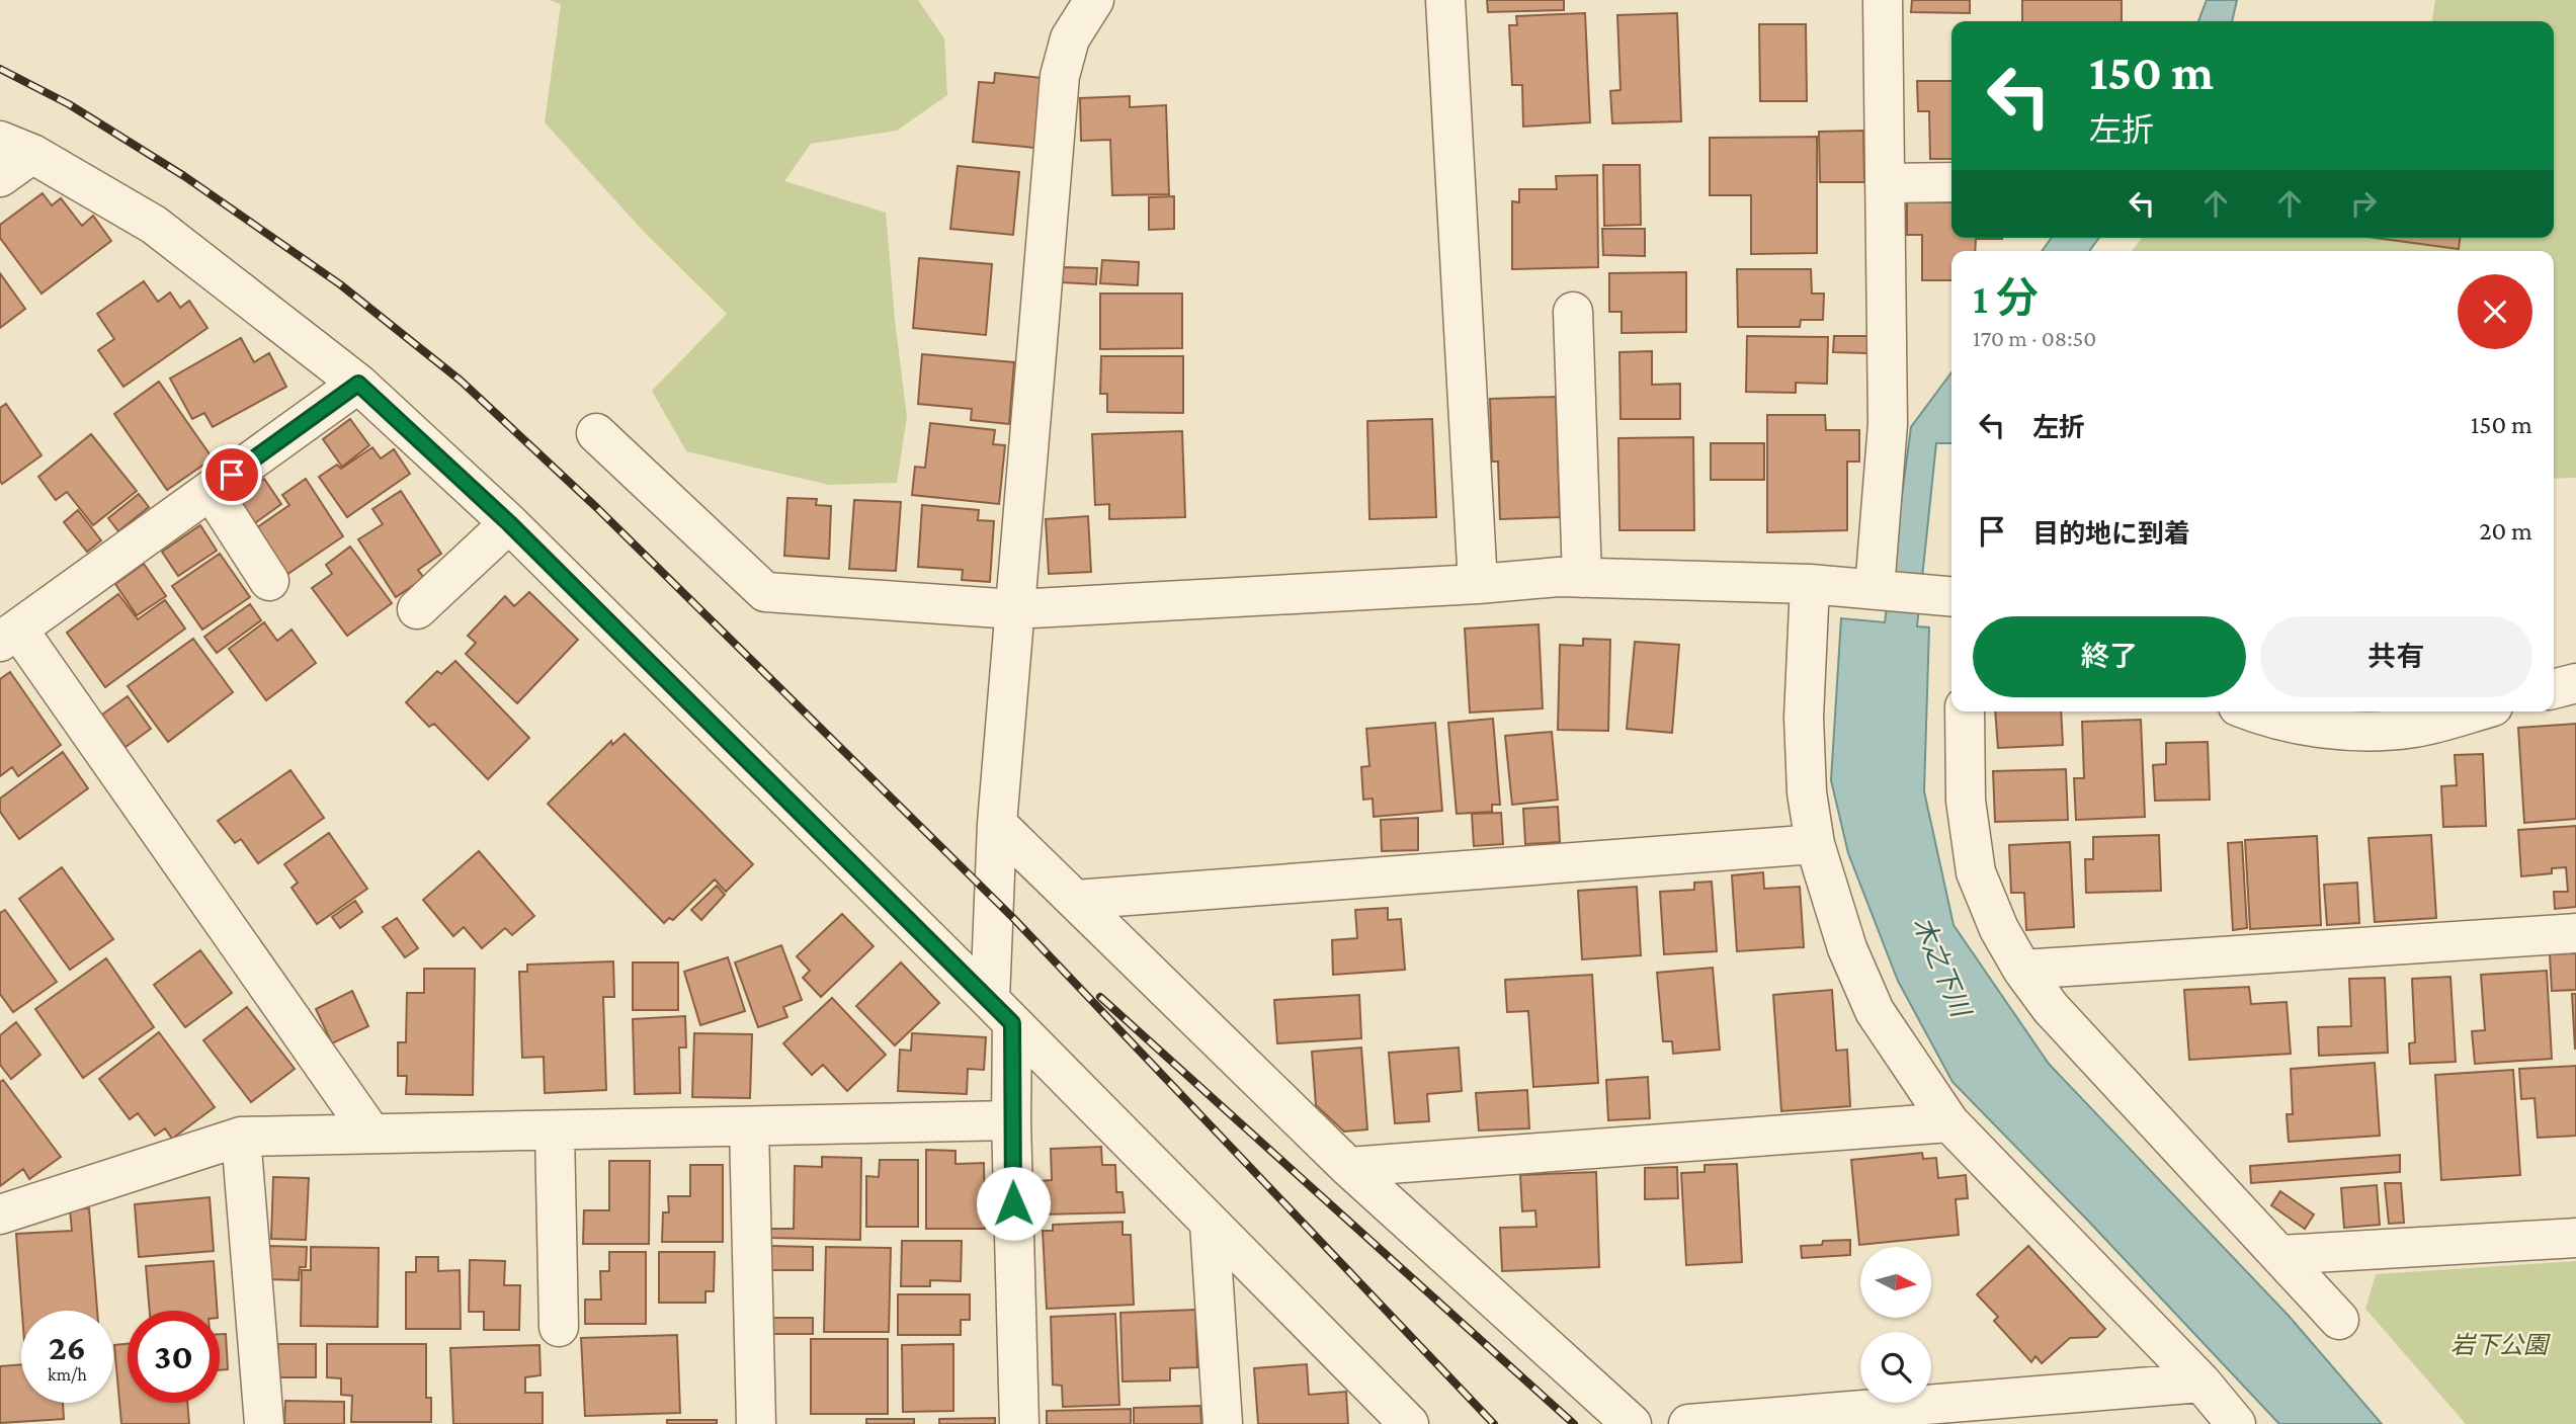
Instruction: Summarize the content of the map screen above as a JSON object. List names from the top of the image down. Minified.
{"water":["木之下川"],"parks":["岩下公園"],"north":"right","page":{"turn":["150 m","左折"],"heading":["1 分","170 m · 08:50"],"list":[{"name":"左折","value":"150 m"},{"name":"目的地に到着","value":"20 m"}],"buttons":["終了","共有"],"speed":"26 km/h","limit":"30"}}
